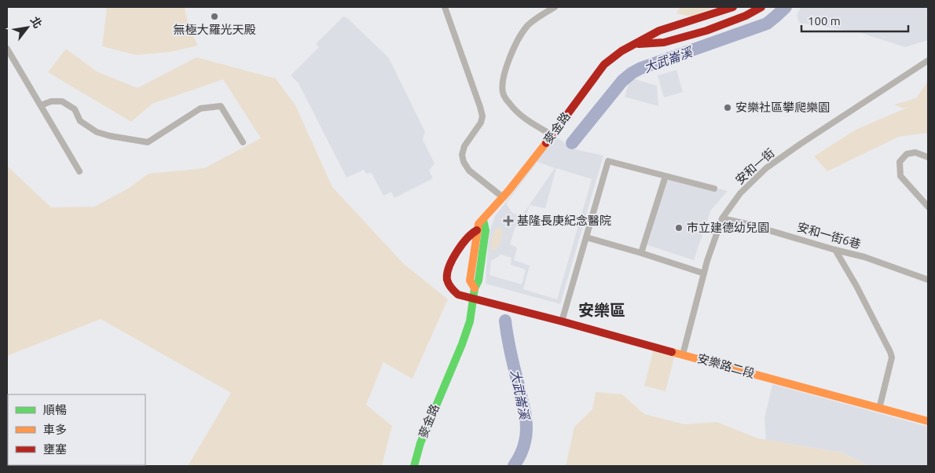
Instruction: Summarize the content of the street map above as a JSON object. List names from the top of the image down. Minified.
{"streets":{"street":["麥金路","安和一街","安和一街6巷","安樂路二段"]},"crossings":[["麥金路","安樂路二段"],["安和一街","安和一街6巷"],["安和一街","安樂路二段"]],"districts":["安樂區"],"water":["大武崙溪"],"places":{"other":["無極大羅光天殿","安樂社區攀爬樂園","市立建德幼兒園"],"health":["基隆長庚紀念醫院"]},"legend":["順暢","車多","壅塞"],"scale_bar":"100 m","north":"top right"}
